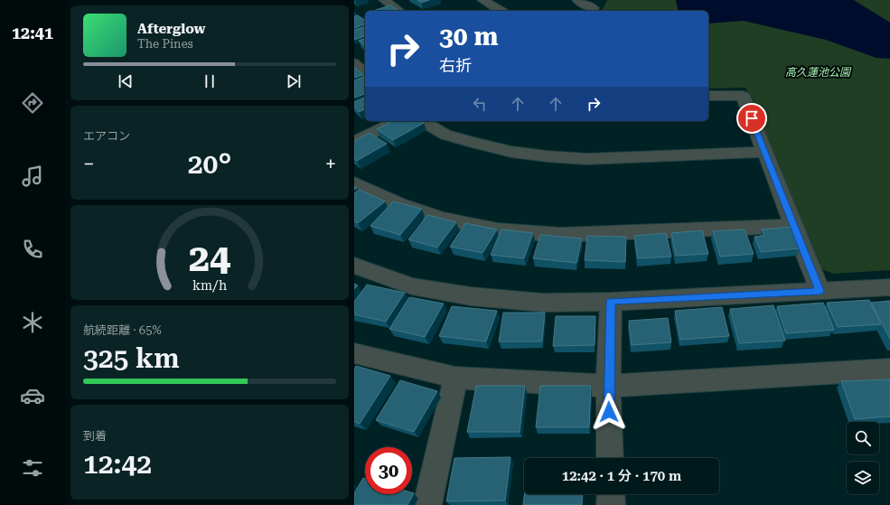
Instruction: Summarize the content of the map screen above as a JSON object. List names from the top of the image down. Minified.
{"parks":["高久蓮池公園"],"page":{"tabs":"12:41","turn":["30 m","右折"],"song":["Afterglow","The Pines"],"tile":["エアコン",["航続距離 · 65%","325 km"],["到着","12:42"]],"heat":["−","20°","+"],"limit":"30","trip":"12:42 · 1 分 · 170 m","gauge":["24","km/h"]}}
